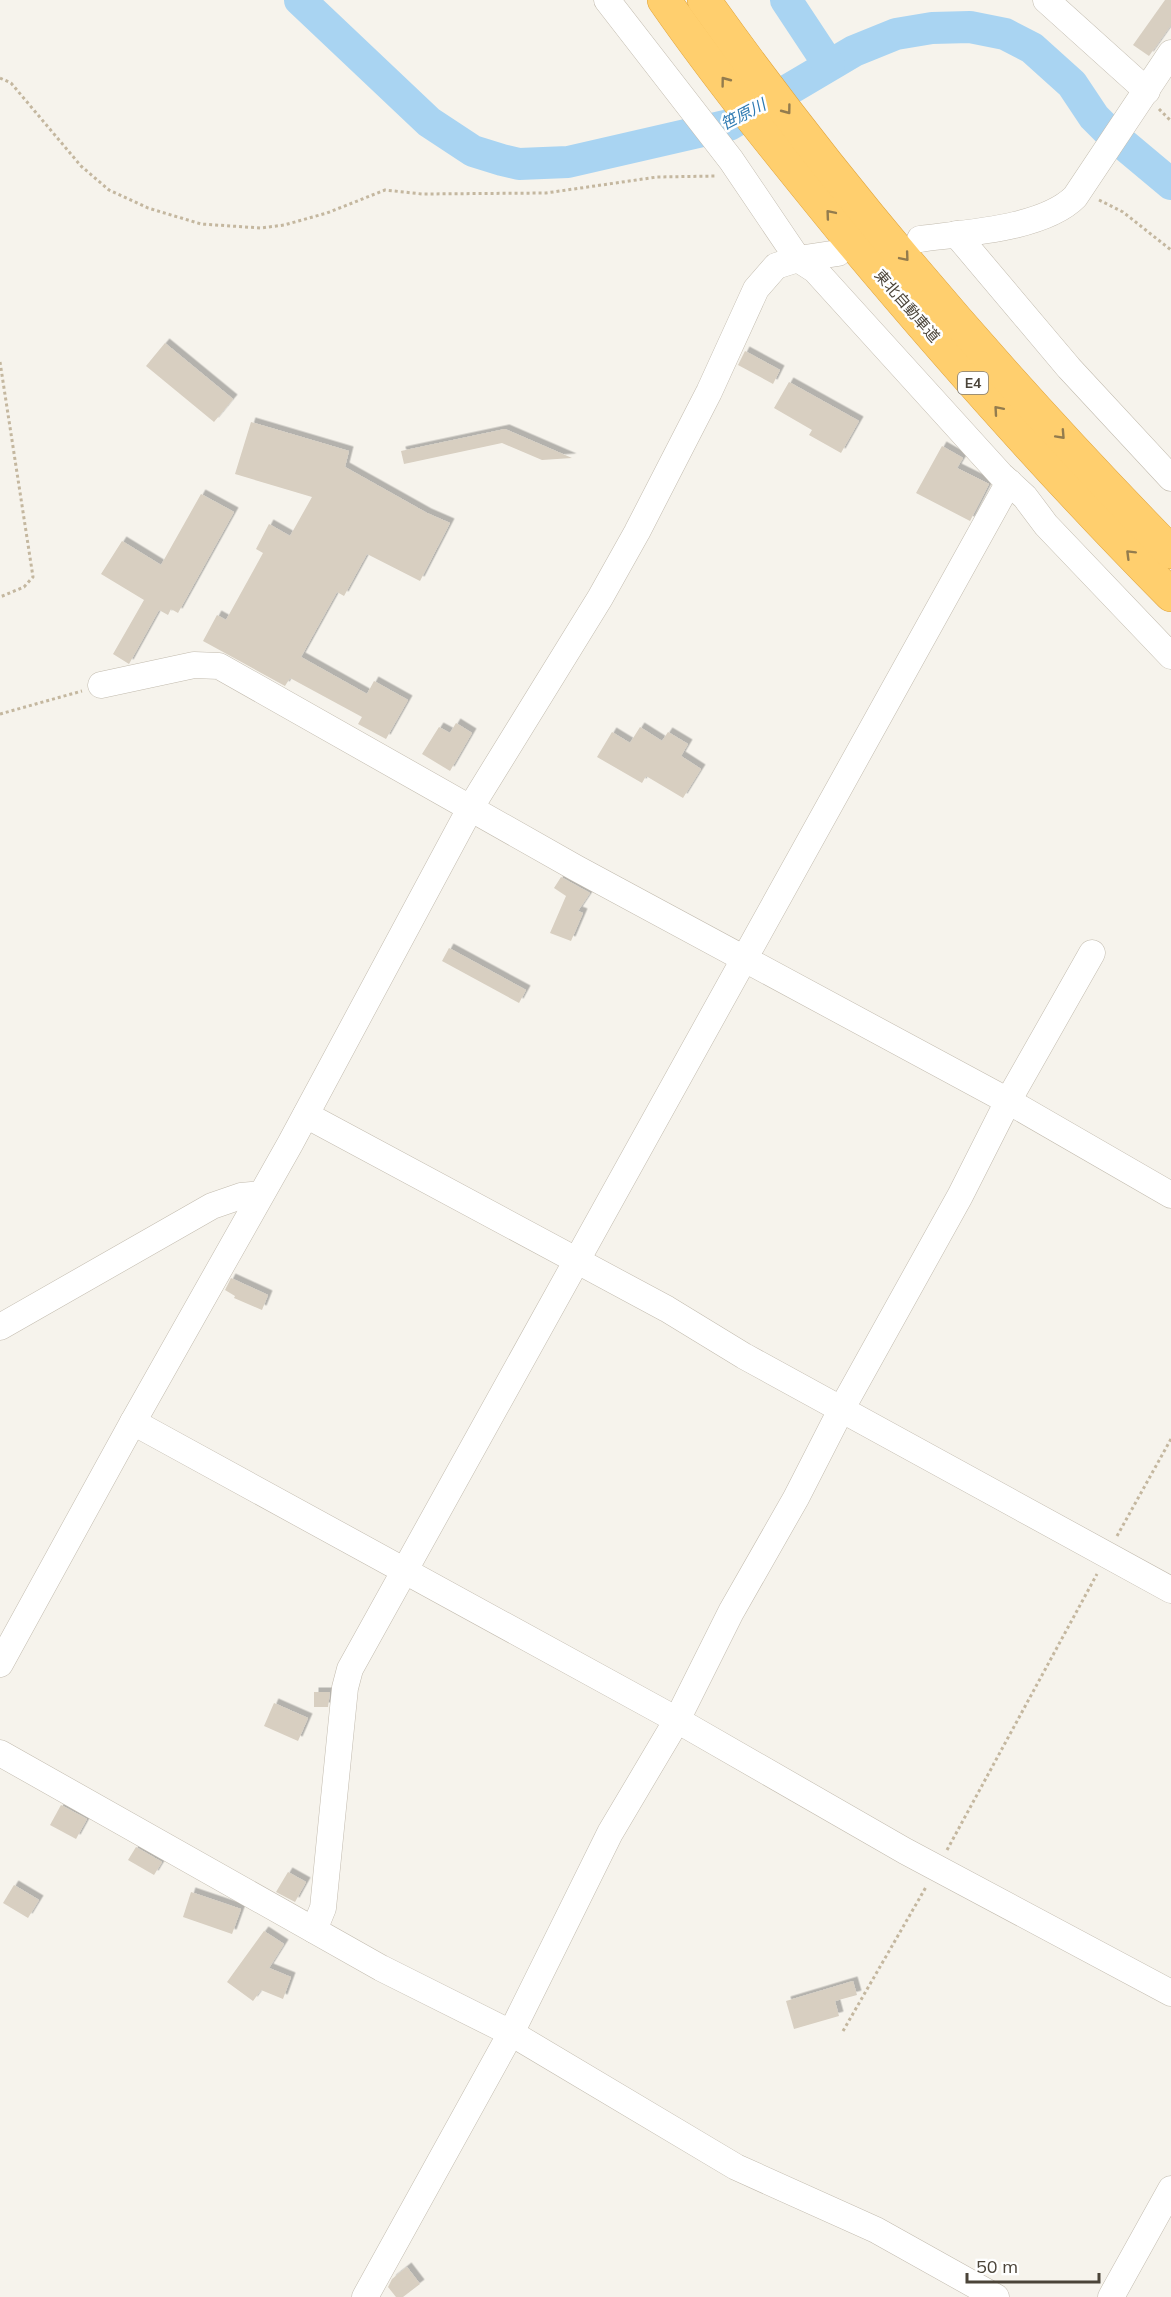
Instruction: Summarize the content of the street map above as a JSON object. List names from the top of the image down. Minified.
{"streets":{"highway":["東北自動車道","E4"]},"water":["笹原川"],"scale_bar":"50 m"}
